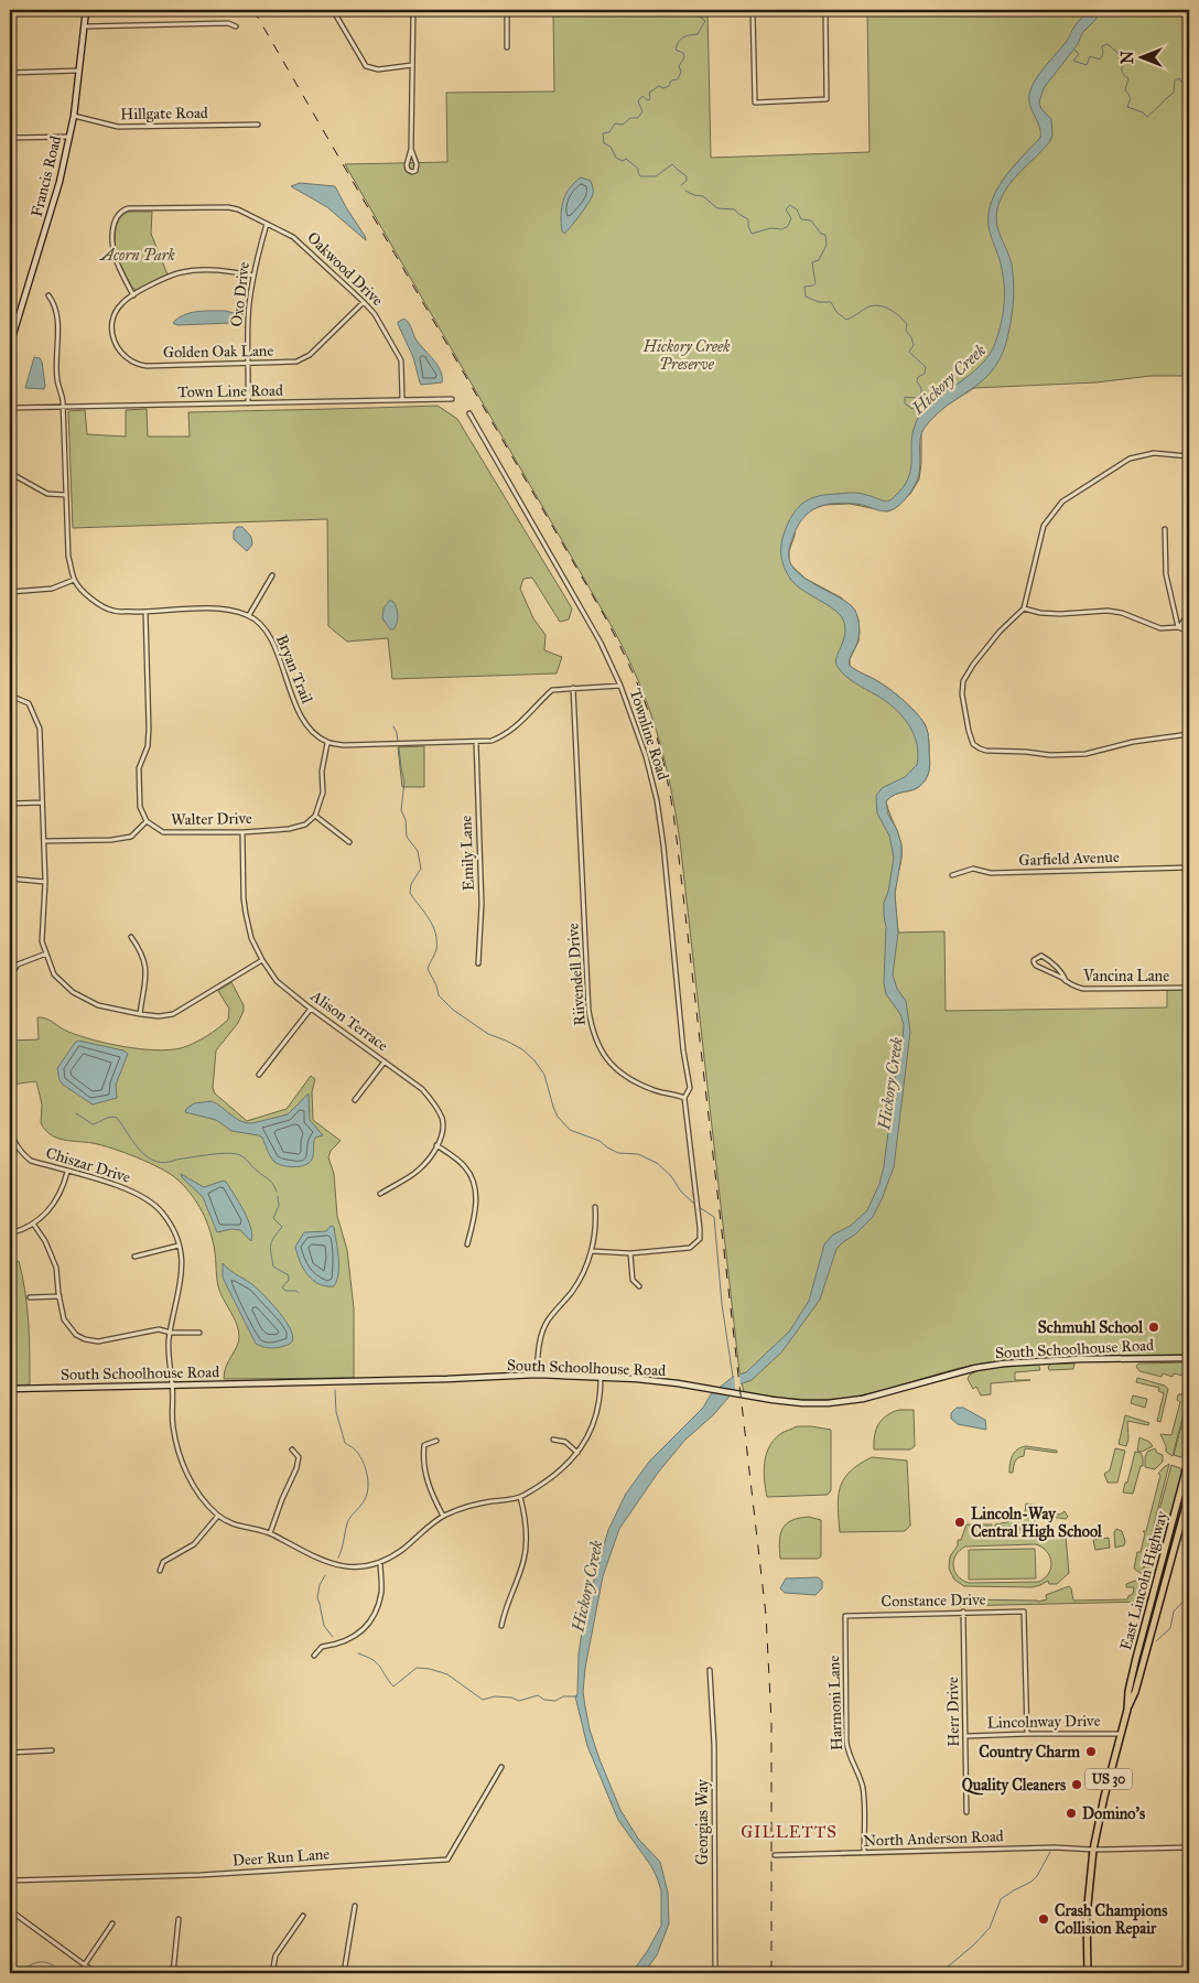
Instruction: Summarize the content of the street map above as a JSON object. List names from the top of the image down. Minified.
{"streets":{"main road":["East Lincoln Highway","US 30"],"street":["Hillgate Road","Francis Road","Oakwood Drive","Oxo Drive","Golden Oak Lane","Town Line Road","Bryan Trail","Townline Road","Walter Drive","Emily Lane","Garfield Avenue","Riivendell Drive","Vancina Lane","Alison Terrace","Chiszar Drive","South Schoolhouse Road","Constance Drive","Harmoni Lane","Herr Drive","Lincolnway Drive","Georgias Way","North Anderson Road","Deer Run Lane"]},"crossings":[["Hillgate Road","Francis Road"],["Oakwood Drive","Oxo Drive"],["Oakwood Drive","Golden Oak Lane"],["Oakwood Drive","Town Line Road"],["Oxo Drive","Golden Oak Lane"],["Oxo Drive","Town Line Road"],["Townline Road","Riivendell Drive"],["Walter Drive","Alison Terrace"],["Chiszar Drive","South Schoolhouse Road"],["East Lincoln Highway","Lincolnway Drive"],["East Lincoln Highway","North Anderson Road"],["Constance Drive","Harmoni Lane"],["Constance Drive","Herr Drive"],["Constance Drive","Lincolnway Drive"],["Harmoni Lane","North Anderson Road"],["Herr Drive","Lincolnway Drive"]],"districts":["GILLETTS"],"water":["Hickory Creek"],"parks":["Acorn Park","Hickory Creek Preserve"],"places":["Schmuhl School","Lincoln-Way Central High School","Country Charm","Quality Cleaners","Domino's","Crash Champions Collision Repair"],"north":"left"}
